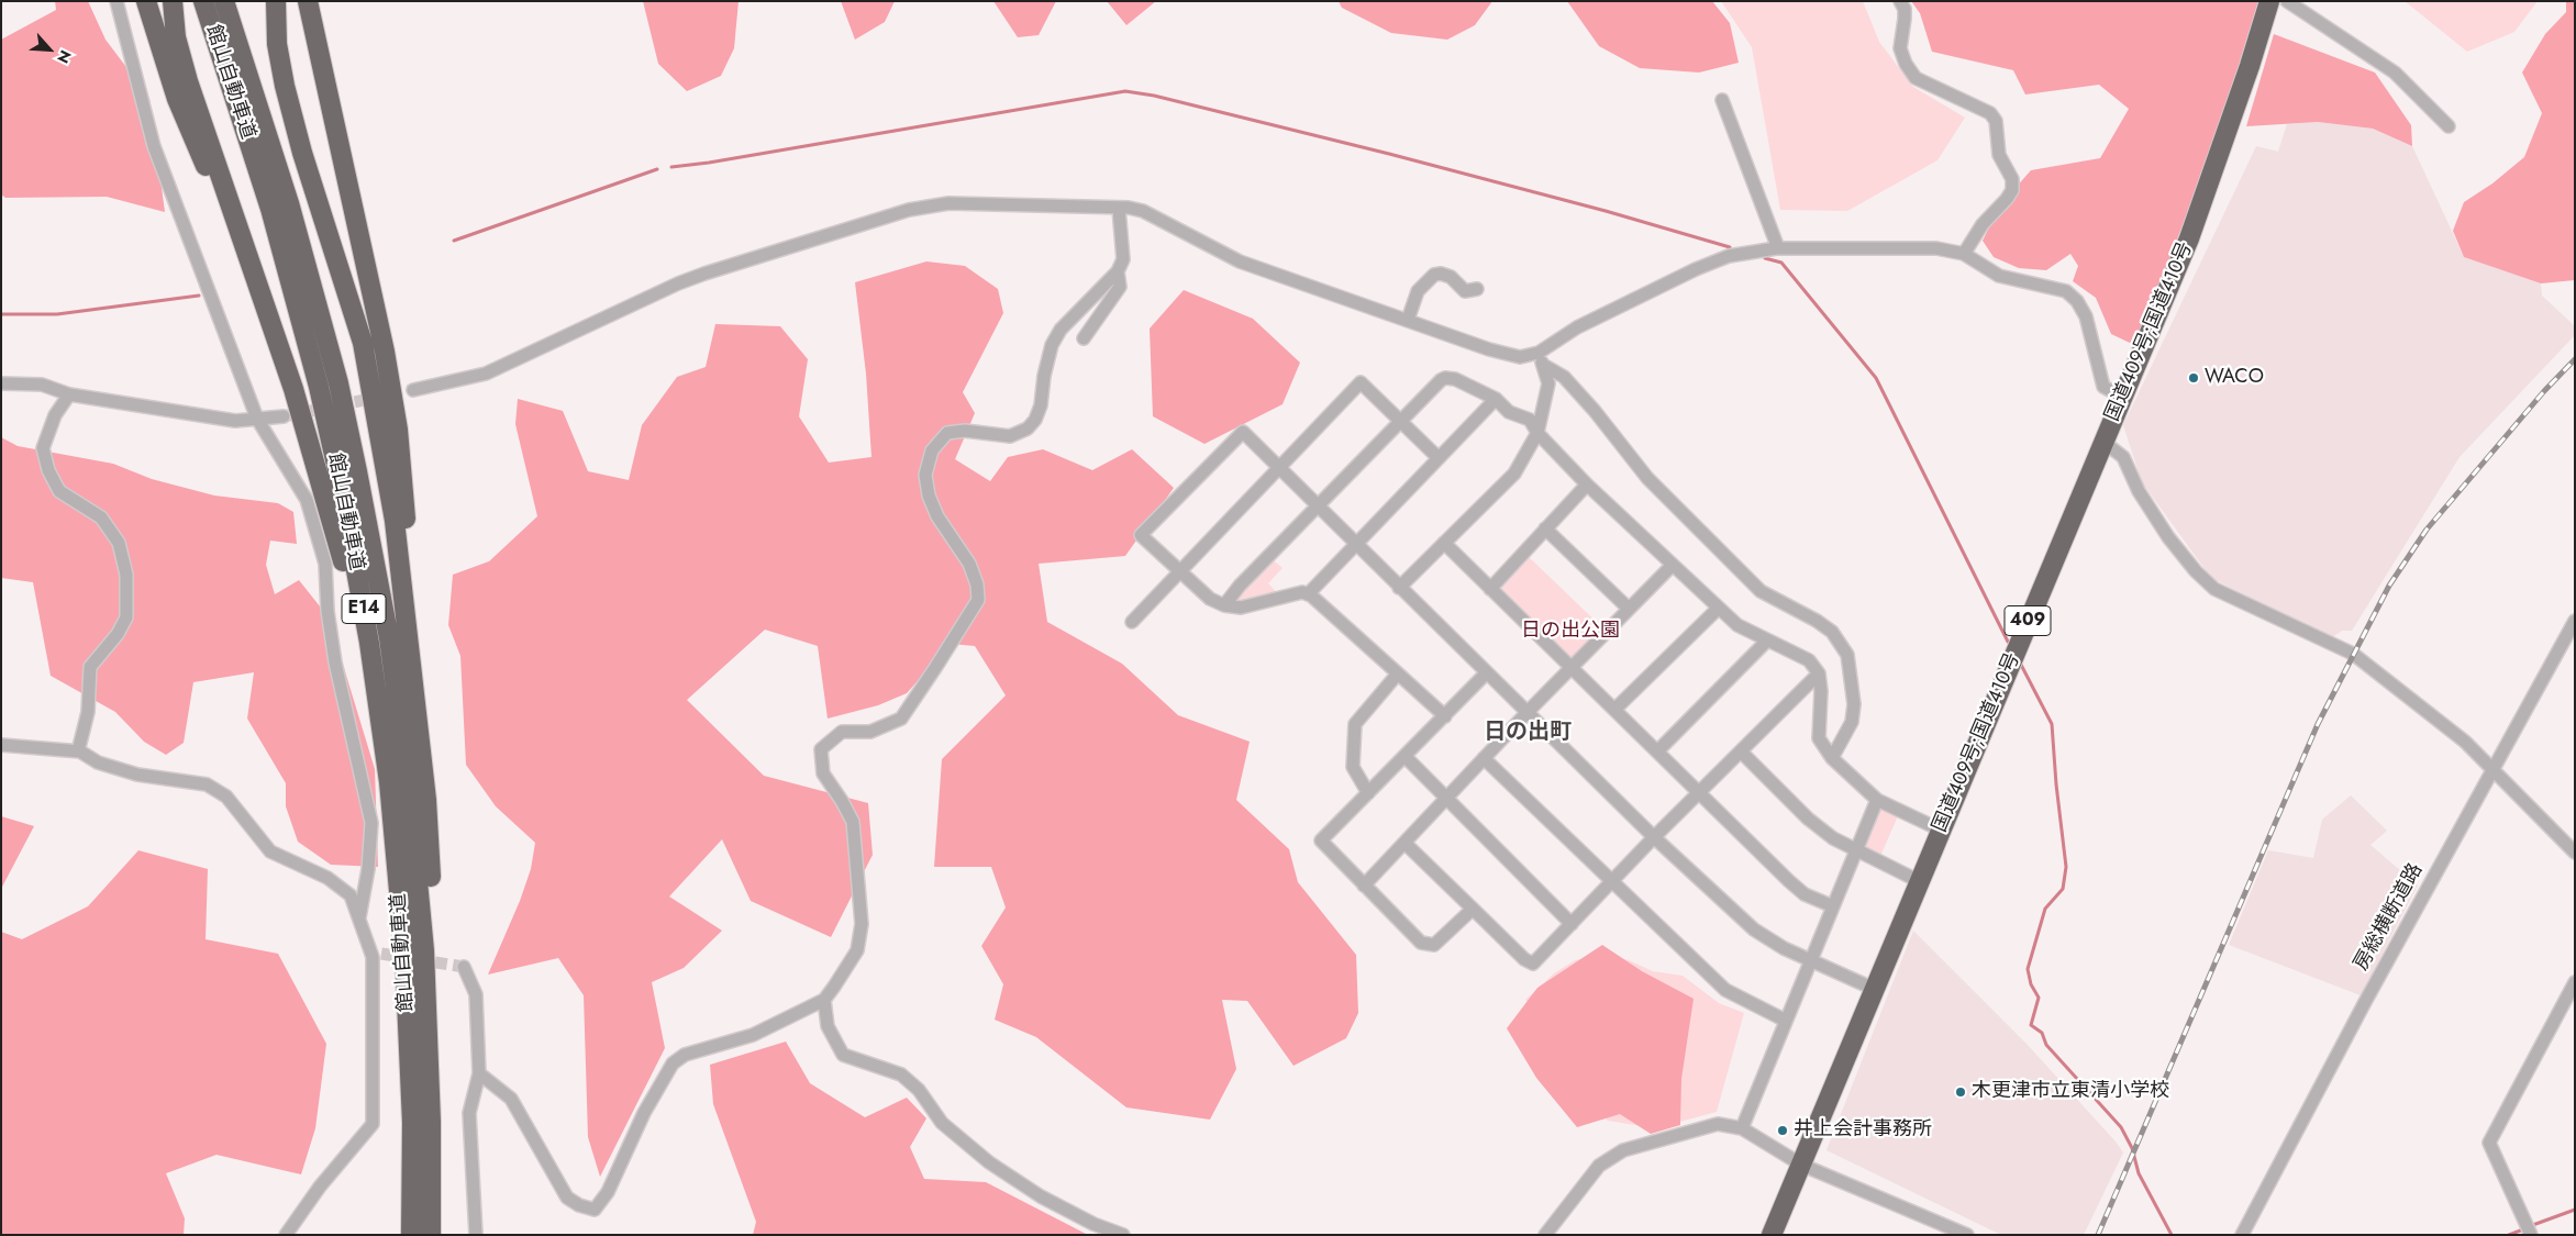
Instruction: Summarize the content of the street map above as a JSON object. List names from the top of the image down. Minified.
{"streets":{"highway":["館山自動車道","国道409号;国道410号","E14","409"],"street":["房総横断道路"]},"districts":["日の出町"],"parks":["日の出公園"],"places":["WACO","木更津市立東清小学校","井上会計事務所"],"north":"bottom right"}
